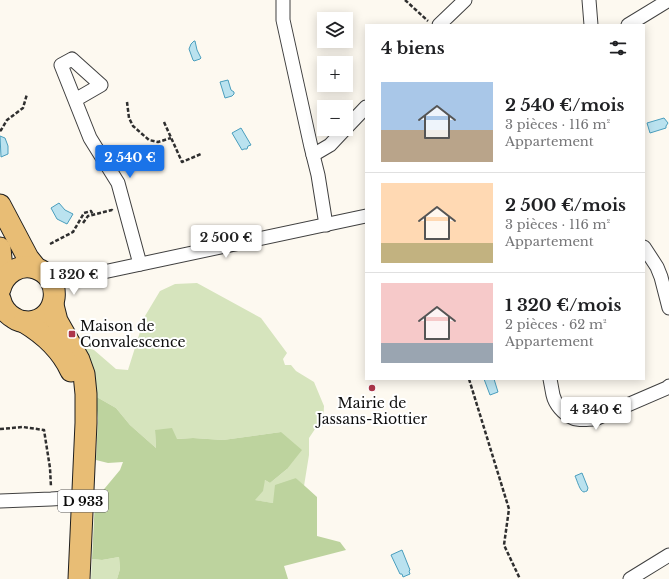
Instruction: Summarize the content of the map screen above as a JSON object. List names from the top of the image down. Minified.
{"streets":{"main road":["D 933"]},"places":{"transit":["Maison de Convalescence"],"other":["Mairie de Jassans-Riottier"]},"page":{"map_buttons":["+","−"],"heading":"4 biens","list":[{"name":"2 540 €/mois","note":"3 pièces · 116 m² · Appartement"},{"name":"2 500 €/mois","note":"3 pièces · 116 m² · Appartement"},{"name":"1 320 €/mois","note":"2 pièces · 62 m² · Appartement"}],"price":["2 540 €","2 500 €","1 320 €","4 340 €"]}}
